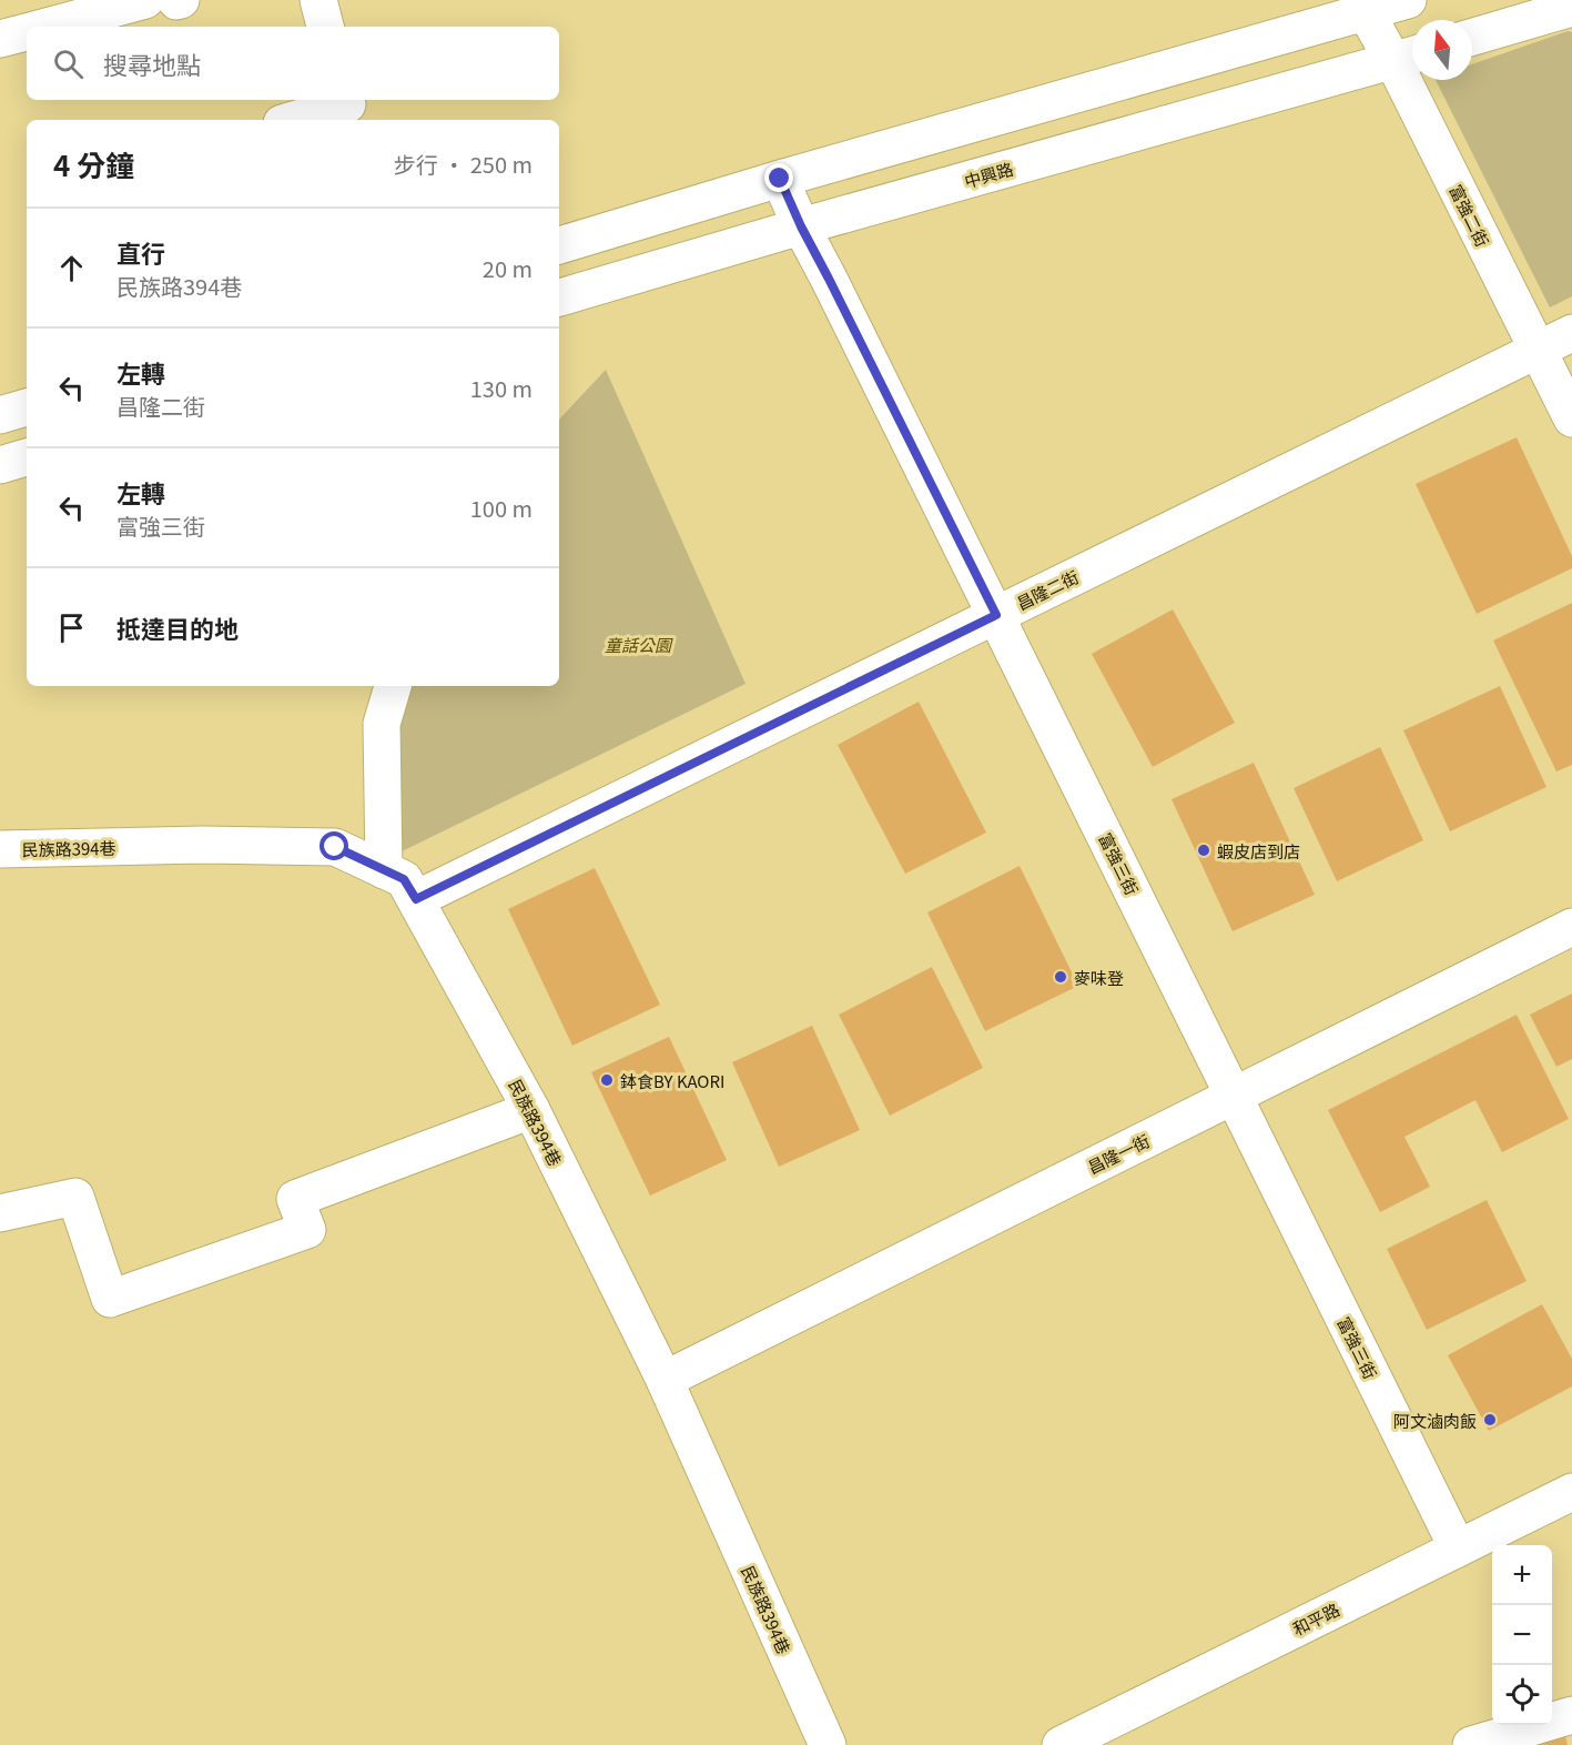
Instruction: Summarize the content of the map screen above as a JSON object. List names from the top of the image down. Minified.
{"streets":{"street":["中興路","富強二街","昌隆二街","民族路394巷","富強三街","昌隆一街","和平路"]},"crossings":[["中興路","富強二街"],["中興路","富強三街"],["富強二街","昌隆二街"],["昌隆二街","民族路394巷"],["昌隆二街","富強三街"],["民族路394巷","昌隆一街"],["富強三街","昌隆一街"],["富強三街","和平路"]],"parks":["童話公園"],"places":["蝦皮店到店","麥味登","鉢食BY KAORI","阿文滷肉飯"],"north":"top","page":{"search":"搜尋地點","heading":["4 分鐘","步行 · 250 m"],"list":[["直行","民族路394巷","20 m"],["左轉","昌隆二街","130 m"],["左轉","富強三街","100 m"],"抵達目的地"],"map_buttons":["+","−"]}}
